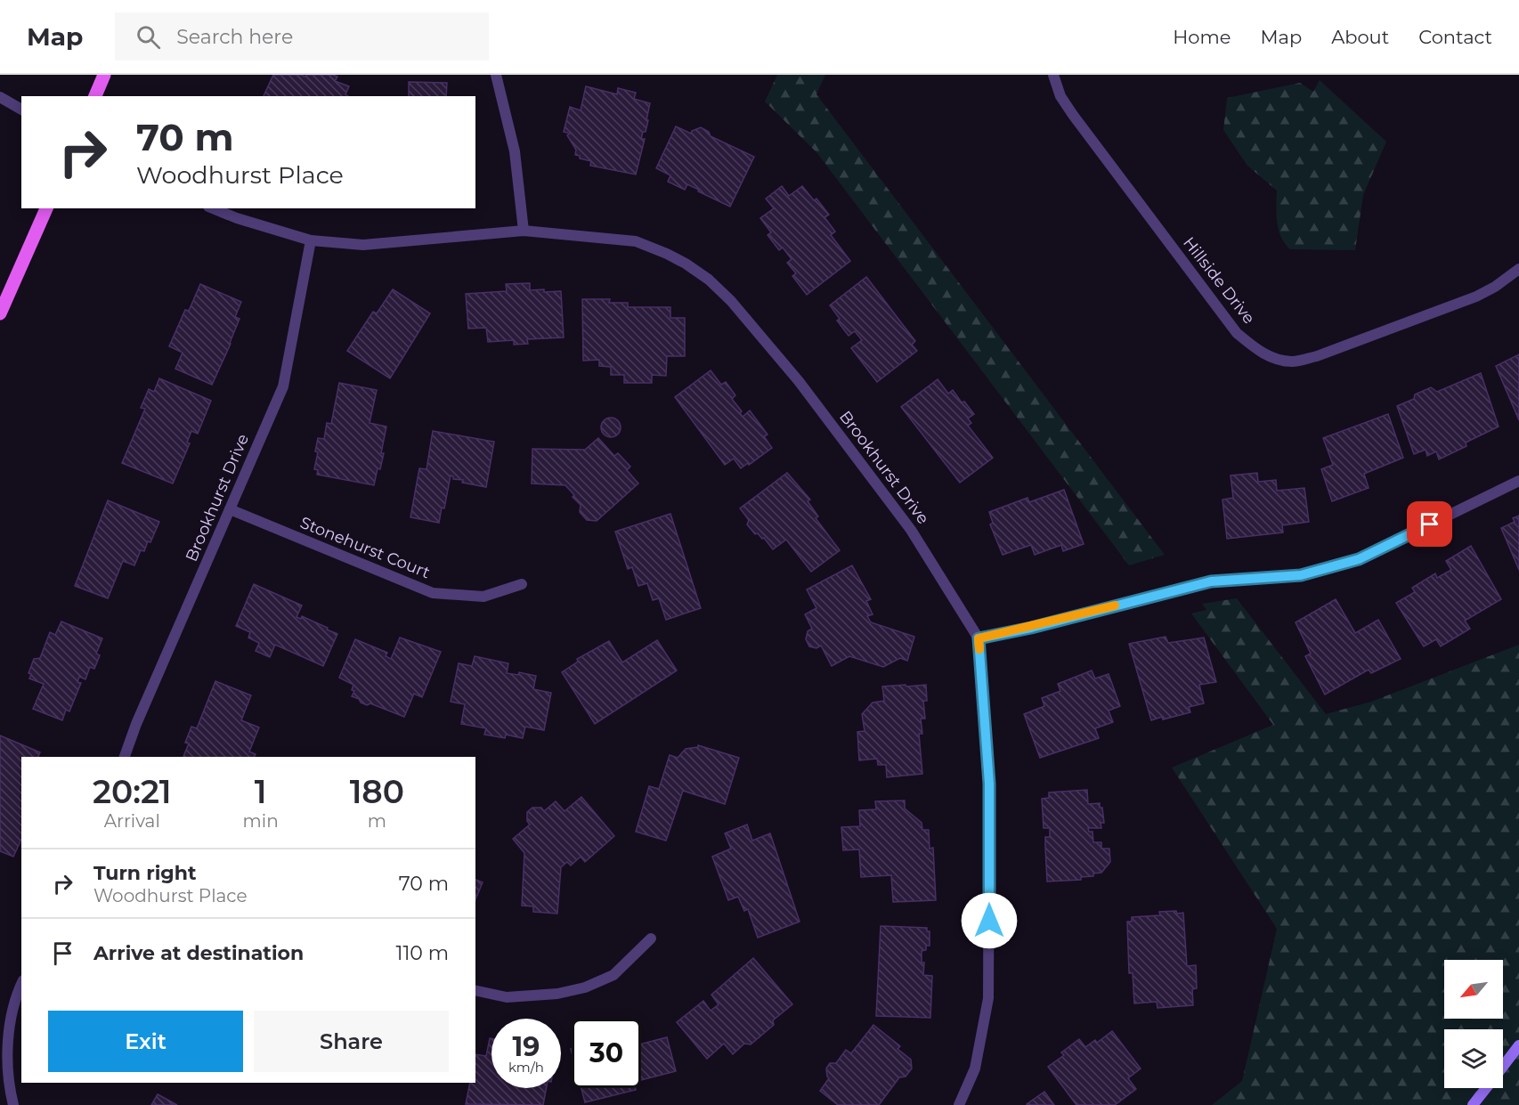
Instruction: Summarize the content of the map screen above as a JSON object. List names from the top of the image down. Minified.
{"streets":{"street":["Hillside Drive","Brookhurst Drive","Stonehurst Court"]},"crossings":[["Brookhurst Drive","Stonehurst Court"]],"north":"bottom left","page":{"header":"Map","search":"Search here","nav":["Home","Map","About","Contact"],"turn":["70 m","Woodhurst Place"],"eta":["20:21","Arrival","1","min","180","m"],"list":[{"name":"Turn right","note":"Woodhurst Place","value":"70 m"},{"name":"Arrive at destination","value":"110 m"}],"buttons":["Exit","Share"],"speed":"19 km/h","limit":"30"}}
